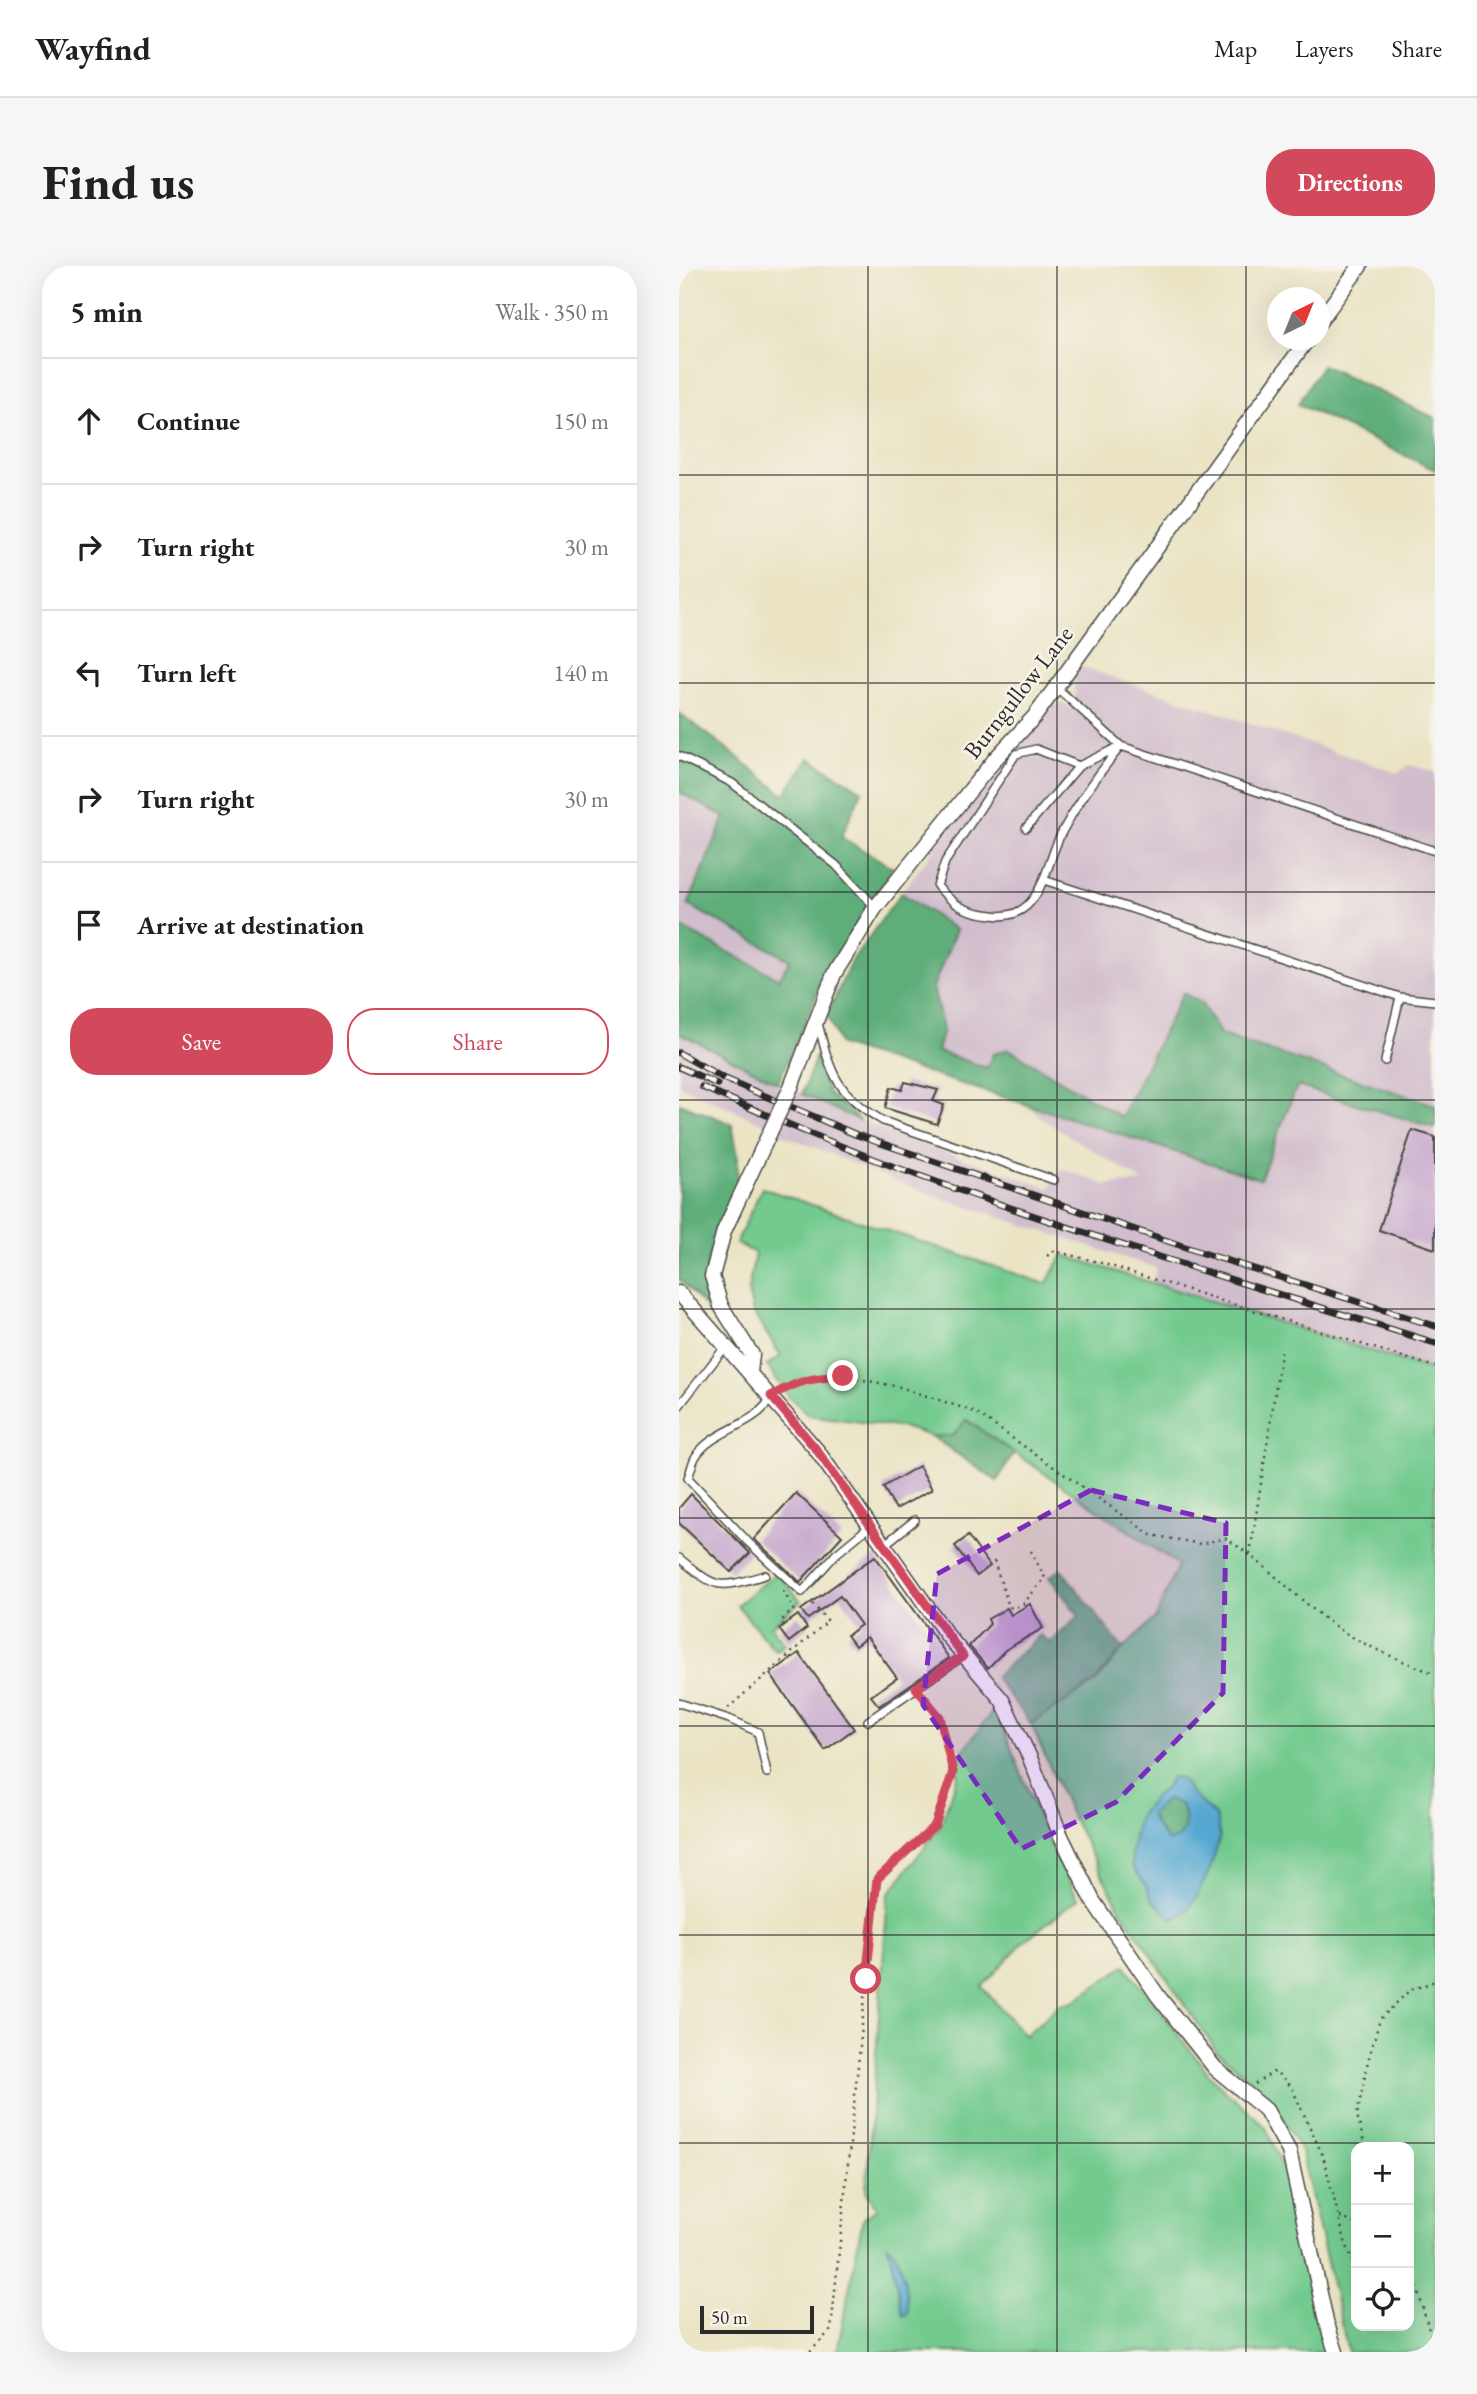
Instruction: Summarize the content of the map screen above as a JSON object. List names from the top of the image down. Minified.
{"streets":{"street":["Burngullow Lane"]},"scale_bar":"50 m","north":"top right","page":{"header":"Wayfind","nav":["Map","Layers","Share"],"buttons":["Directions",["Save","Share"]],"title":"Find us","heading":["5 min","Walk · 350 m"],"list":[["Continue","150 m"],["Turn right","30 m"],["Turn left","140 m"],["Turn right","30 m"],"Arrive at destination"],"map_buttons":["+","−"],"scale":"50 m"}}
